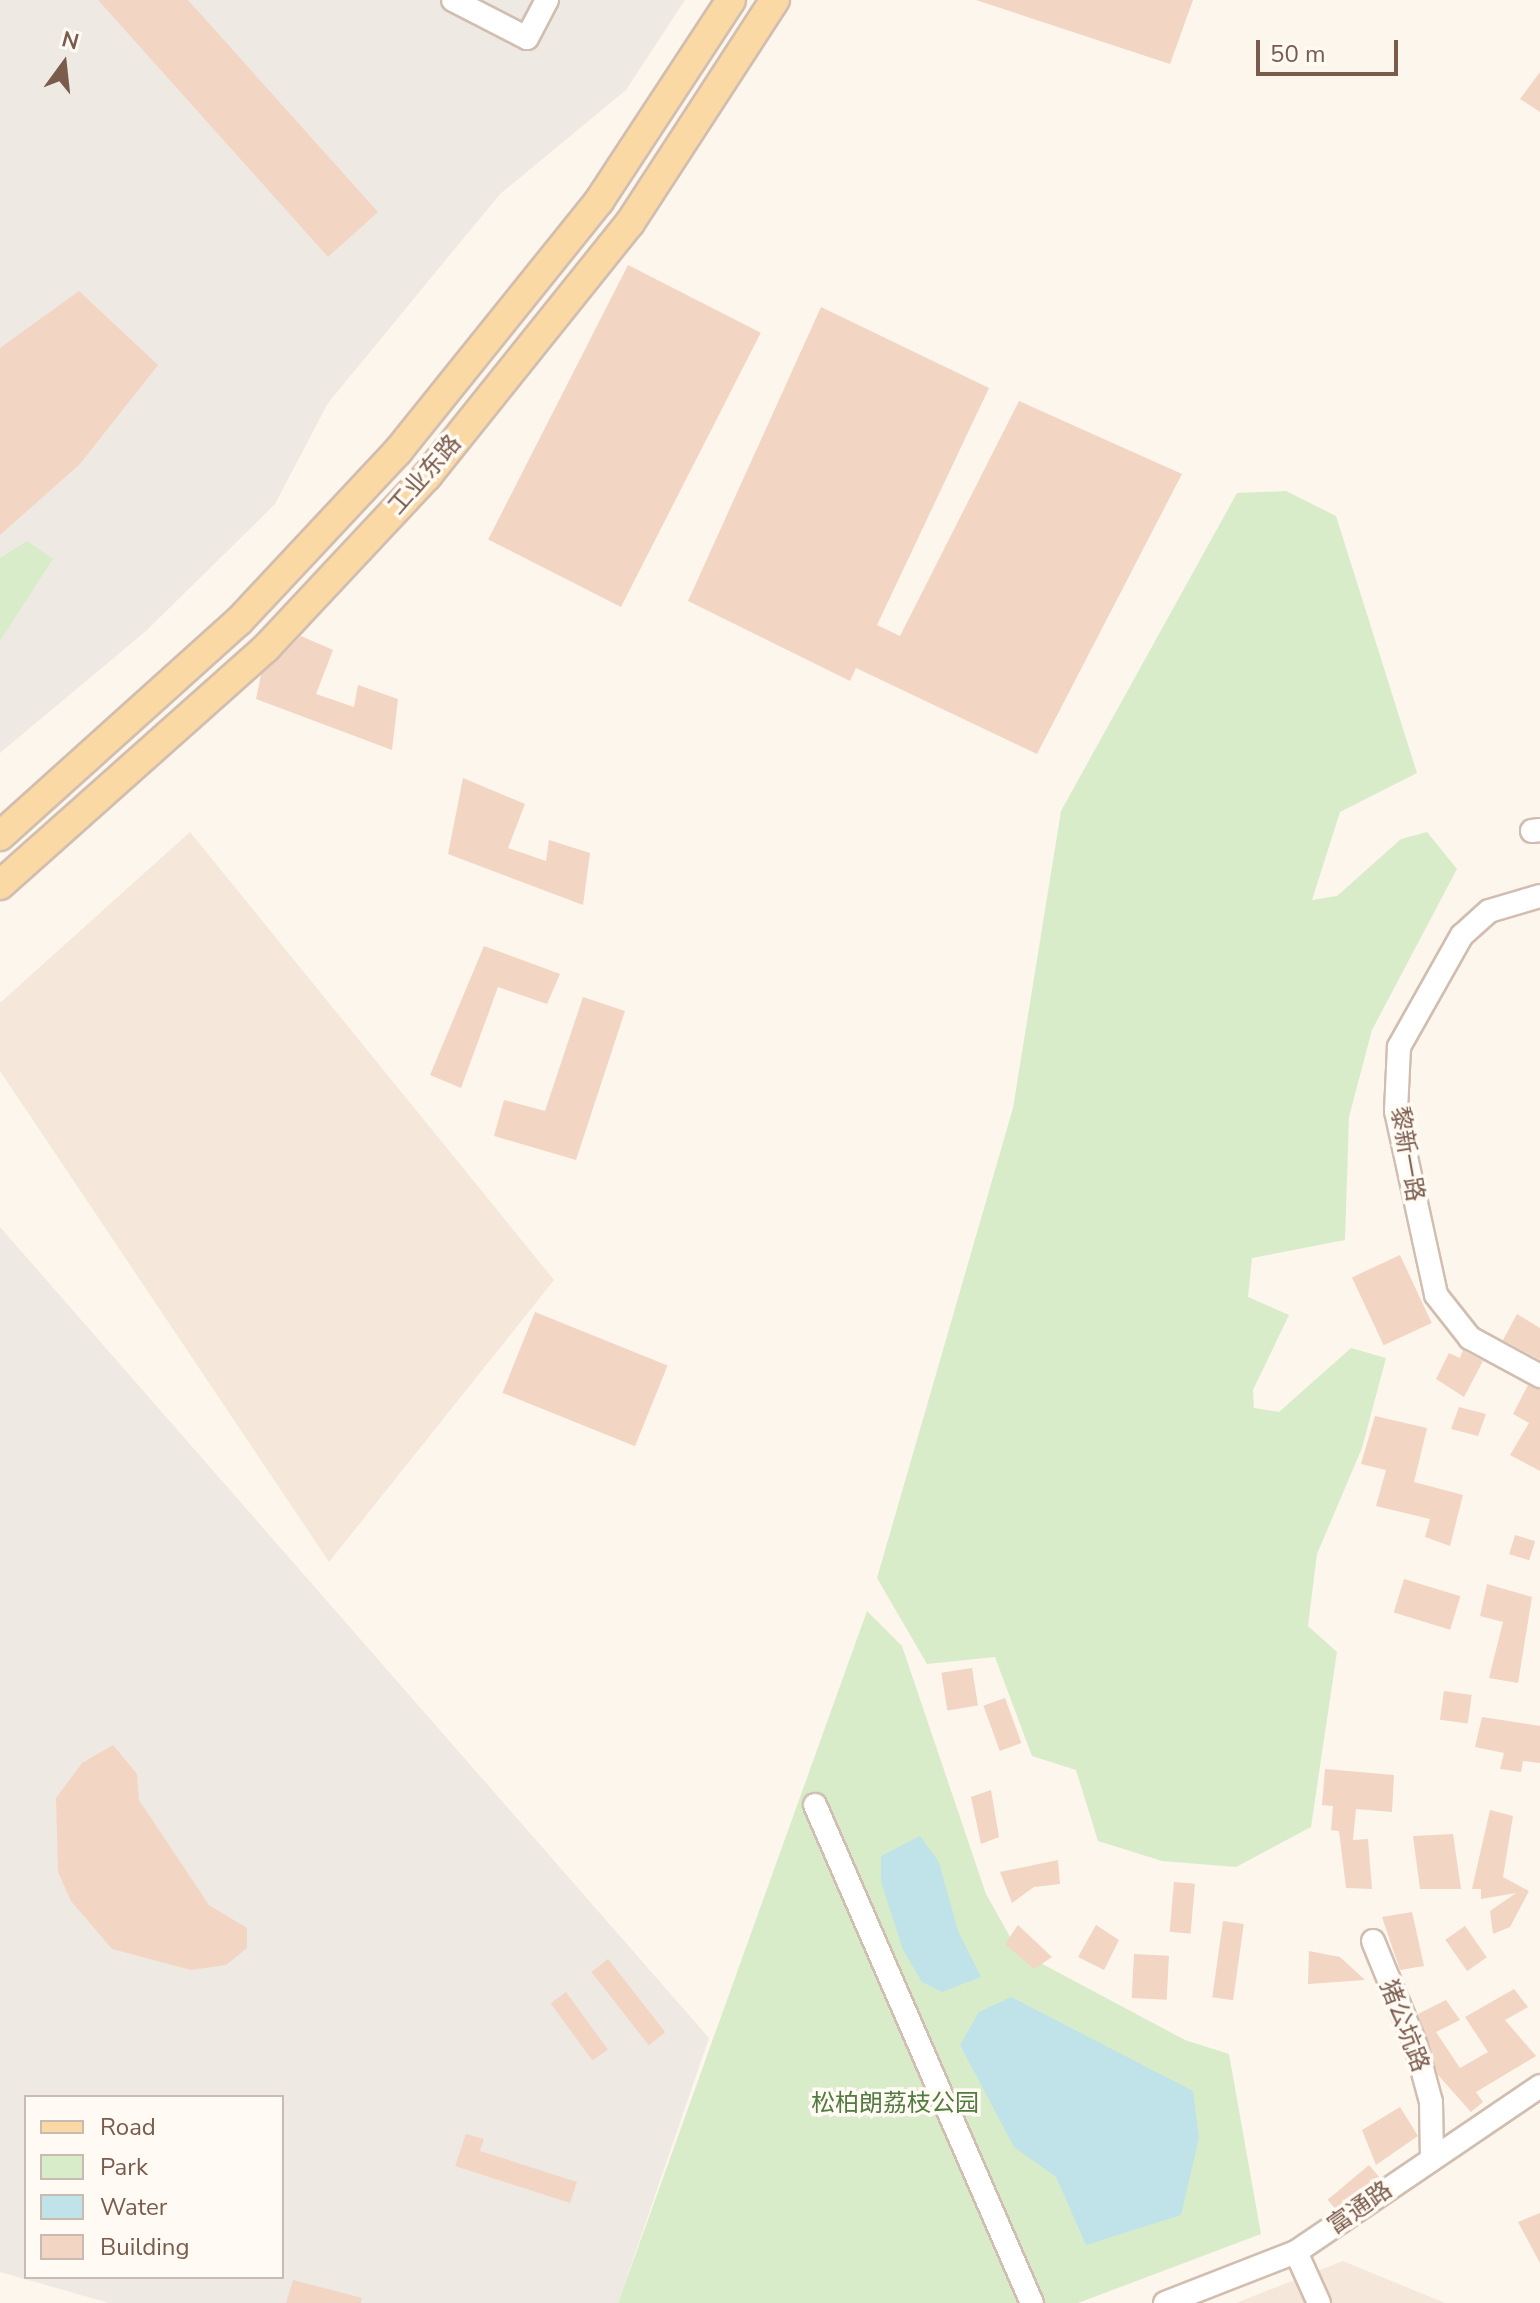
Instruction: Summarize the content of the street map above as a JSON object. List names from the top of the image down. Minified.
{"streets":{"main road":["工业东路"],"street":["黎新一路","猪公坑路","富通路"]},"crossings":[["猪公坑路","富通路"]],"parks":["松柏朗荔枝公园"],"legend":["Road","Park","Water","Building"],"scale_bar":"50 m","north":"top"}
